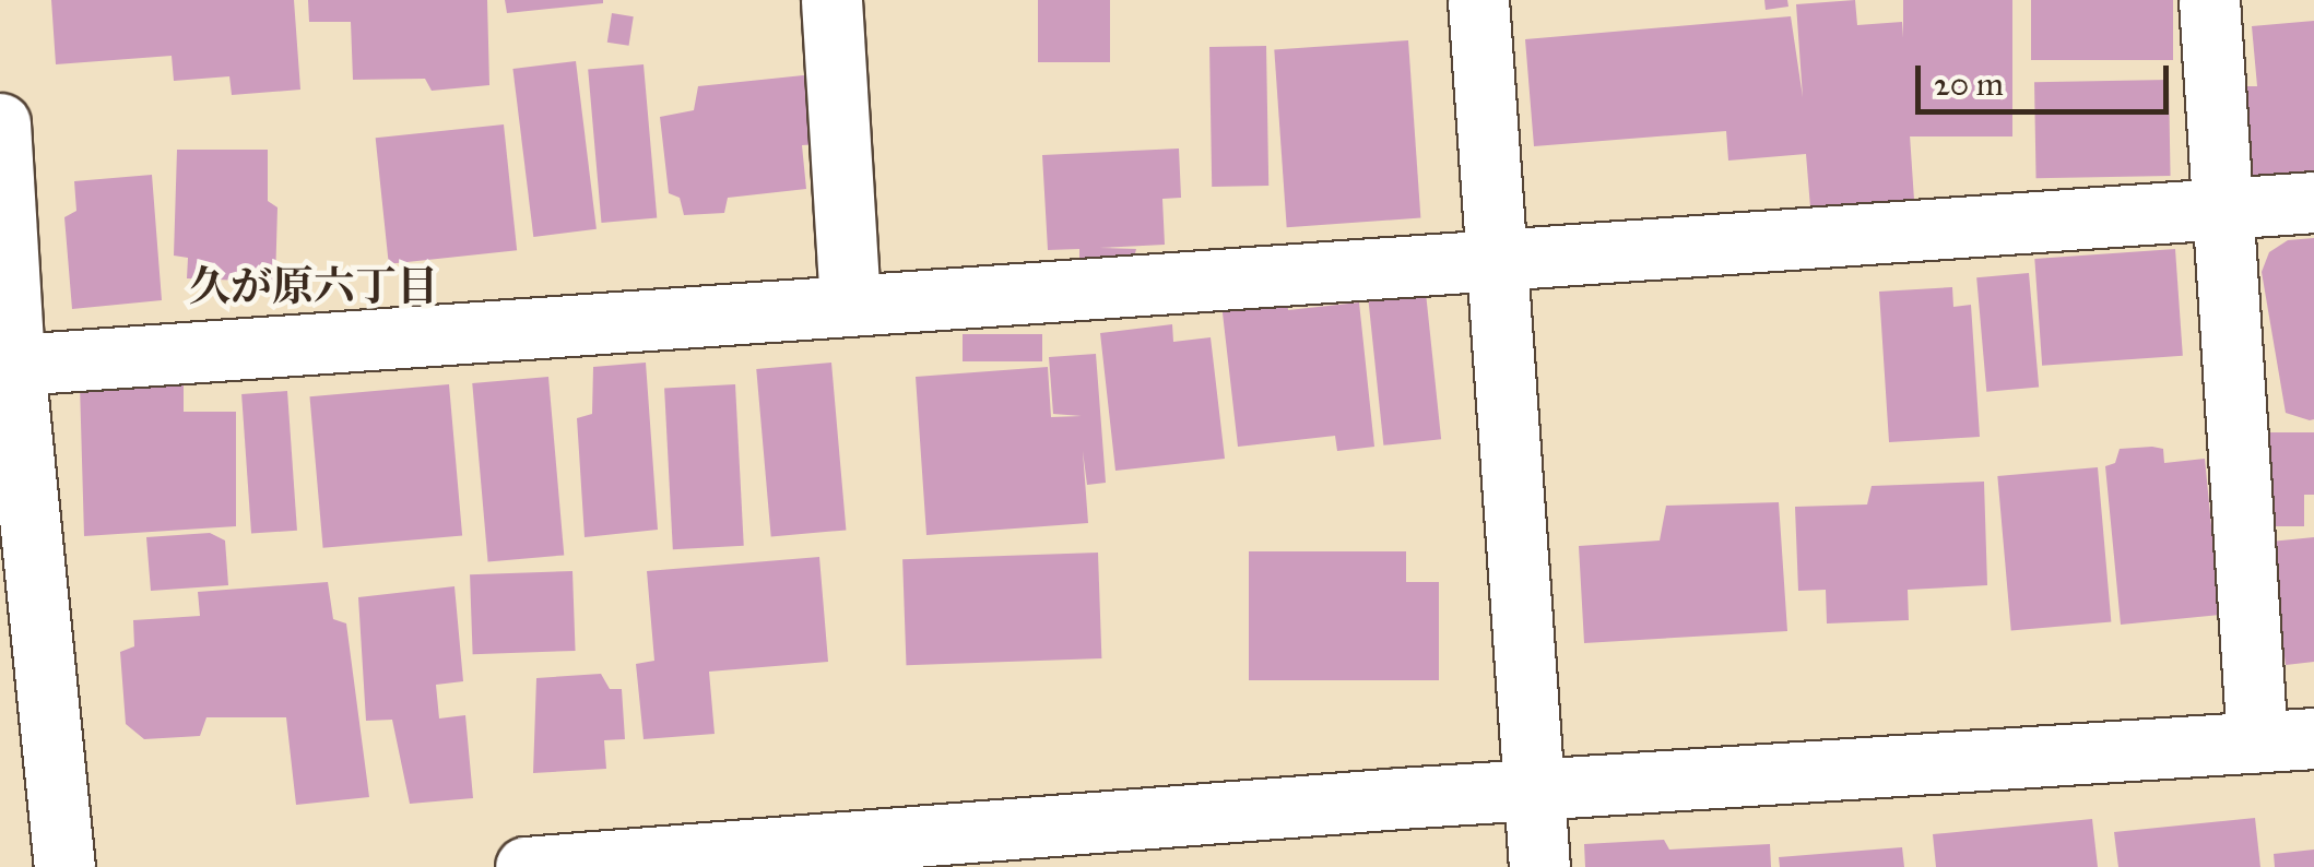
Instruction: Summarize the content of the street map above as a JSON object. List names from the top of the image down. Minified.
{"districts":["久が原六丁目"],"scale_bar":"20 m"}
